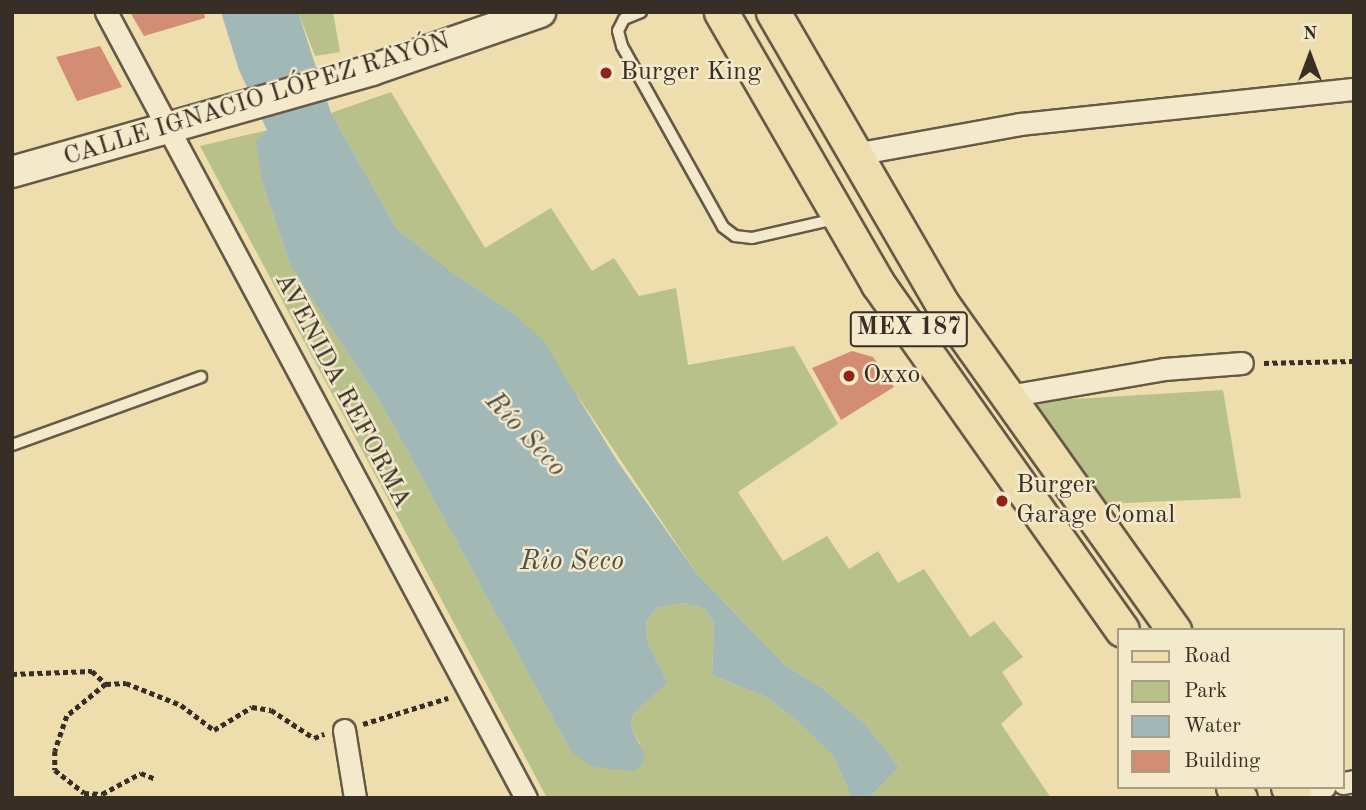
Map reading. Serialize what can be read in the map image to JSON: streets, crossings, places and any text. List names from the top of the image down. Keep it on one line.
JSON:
{"streets":{"main road":["CALLE IGNACIO LÓPEZ RAYÓN","MEX 187"],"street":["AVENIDA REFORMA"]},"crossings":[["CALLE IGNACIO LÓPEZ RAYÓN","AVENIDA REFORMA"]],"water":["Río Seco","Rio Seco"],"places":["Burger King","Oxxo","Burger Garage Comal"],"legend":["Road","Park","Water","Building"],"north":"top"}
